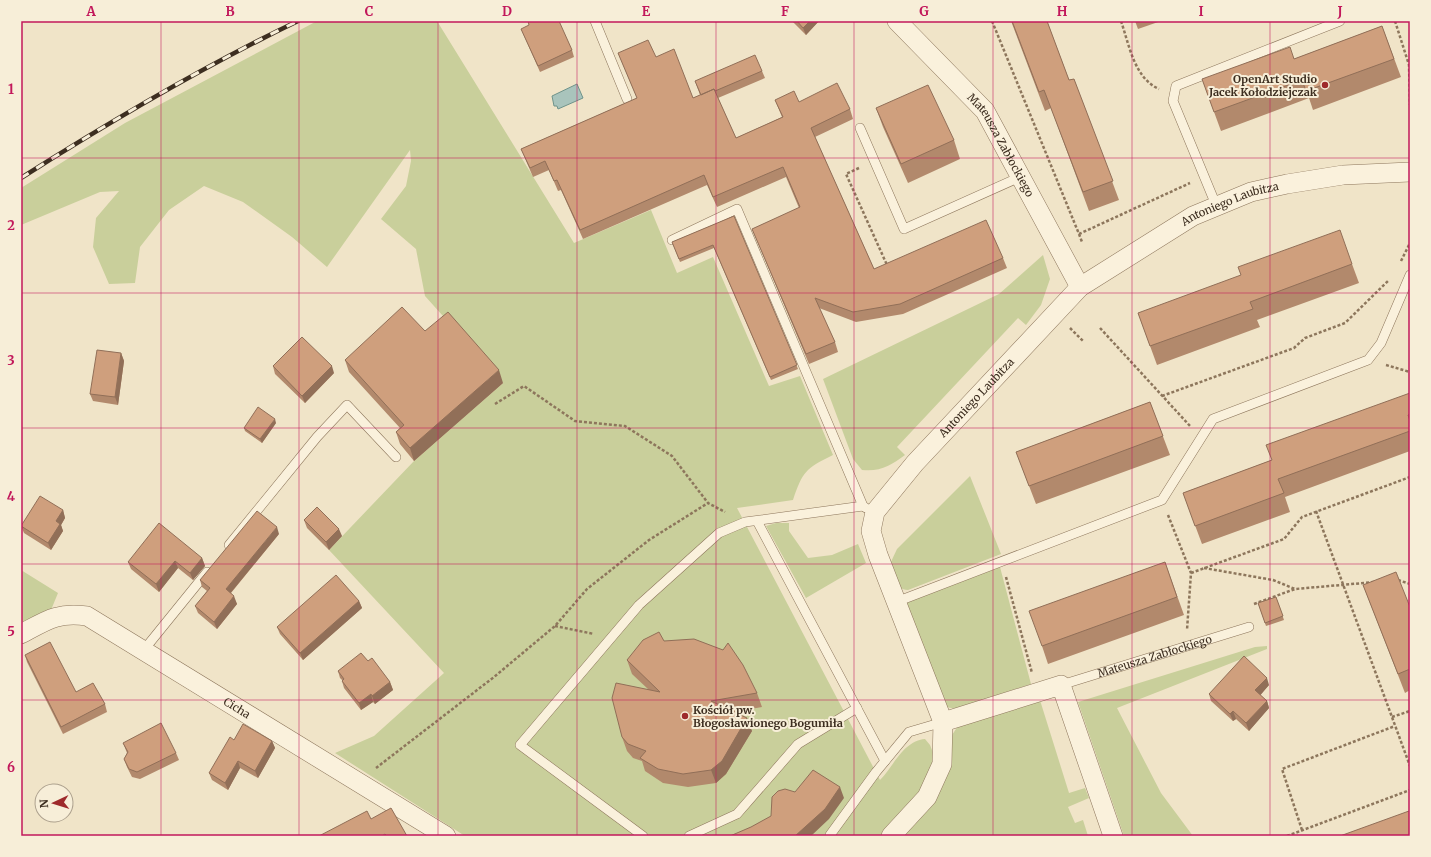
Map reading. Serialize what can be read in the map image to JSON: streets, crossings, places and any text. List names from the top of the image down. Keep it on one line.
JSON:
{"streets":{"street":["Mateusza Zabłockiego","Antoniego Laubitza","Cicha"]},"crossings":[["Mateusza Zabłockiego","Antoniego Laubitza"]],"places":["OpenArt Studio Jacek Kołodziejczak","Kościół pw. Błogosławionego Bogumiła"],"north":"left","grid":{"columns":["A","B","C","D","E","F","G","H","I","J"],"rows":["1","2","3","4","5","6"]}}
